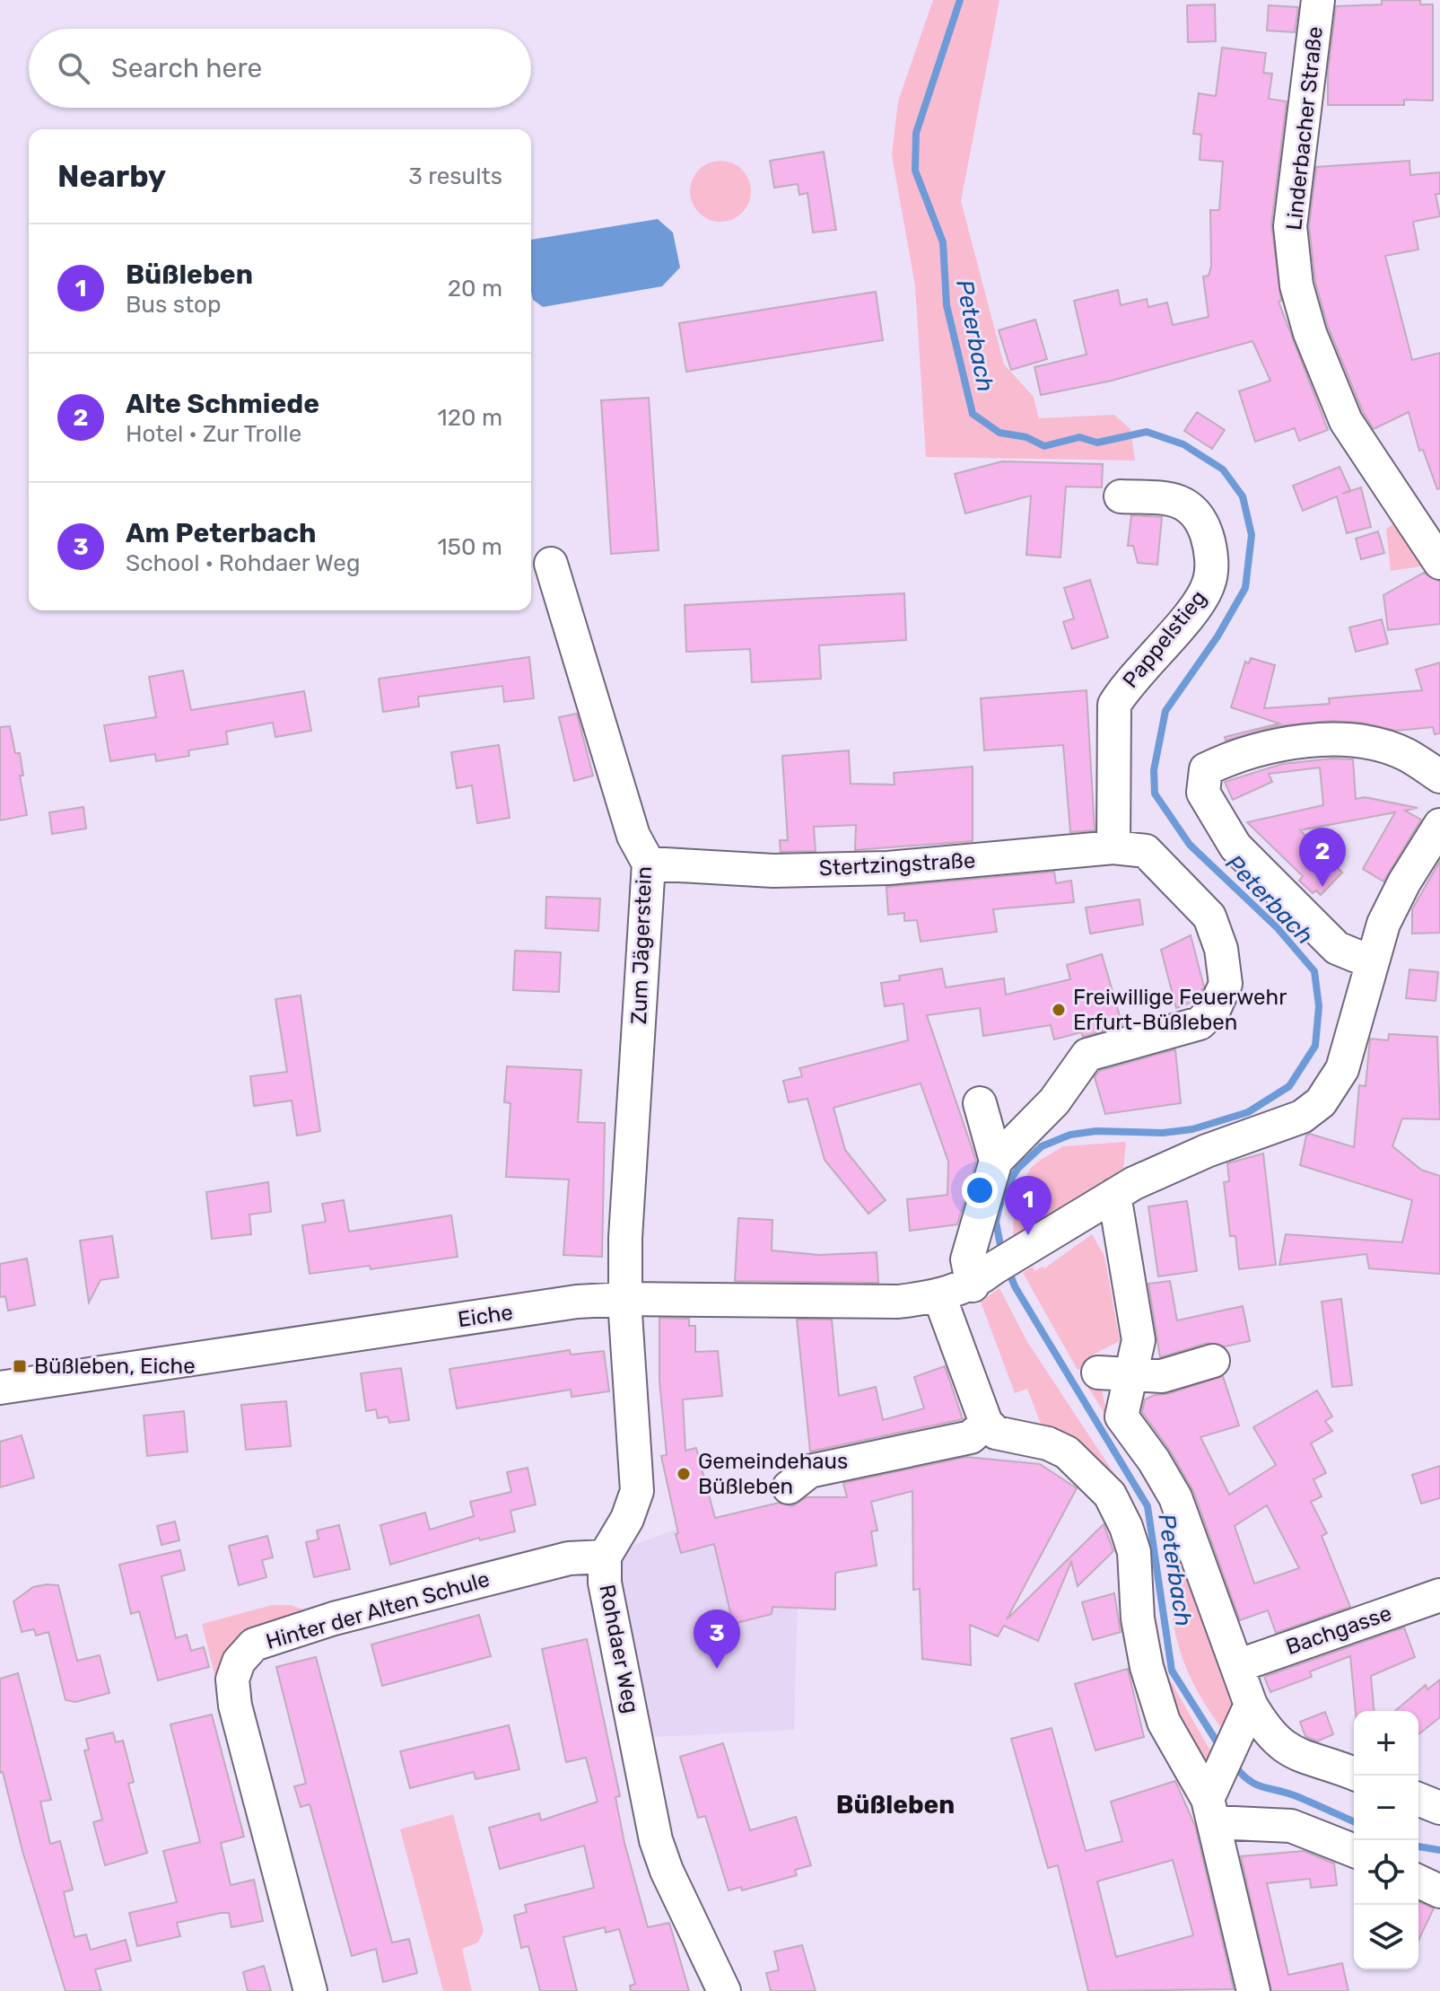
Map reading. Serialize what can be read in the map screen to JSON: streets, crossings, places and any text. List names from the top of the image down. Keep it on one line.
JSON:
{"streets":{"street":["Linderbacher Straße","Pappelstieg","Stertzingstraße","Zum Jägerstein","Eiche","Hinter der Alten Schule","Bachgasse","Rohdaer Weg"]},"crossings":[["Pappelstieg","Stertzingstraße"],["Stertzingstraße","Zum Jägerstein"],["Zum Jägerstein","Eiche"],["Zum Jägerstein","Rohdaer Weg"],["Eiche","Rohdaer Weg"],["Hinter der Alten Schule","Rohdaer Weg"]],"districts":["Büßleben"],"water":["Peterbach"],"places":{"other":["Freiwillige Feuerwehr Erfurt-Büßleben","Gemeindehaus Büßleben"],"transit":["Büßleben, Eiche"]},"page":{"search":"Search here","heading":["Nearby","3 results"],"list":[{"mark":"1","name":"Büßleben","note":"Bus stop","value":"20 m"},{"mark":"2","name":"Alte Schmiede","note":"Hotel · Zur Trolle","value":"120 m"},{"mark":"3","name":"Am Peterbach","note":"School · Rohdaer Weg","value":"150 m"}],"pins":["2","1","3"],"map_buttons":["+","−"]}}
